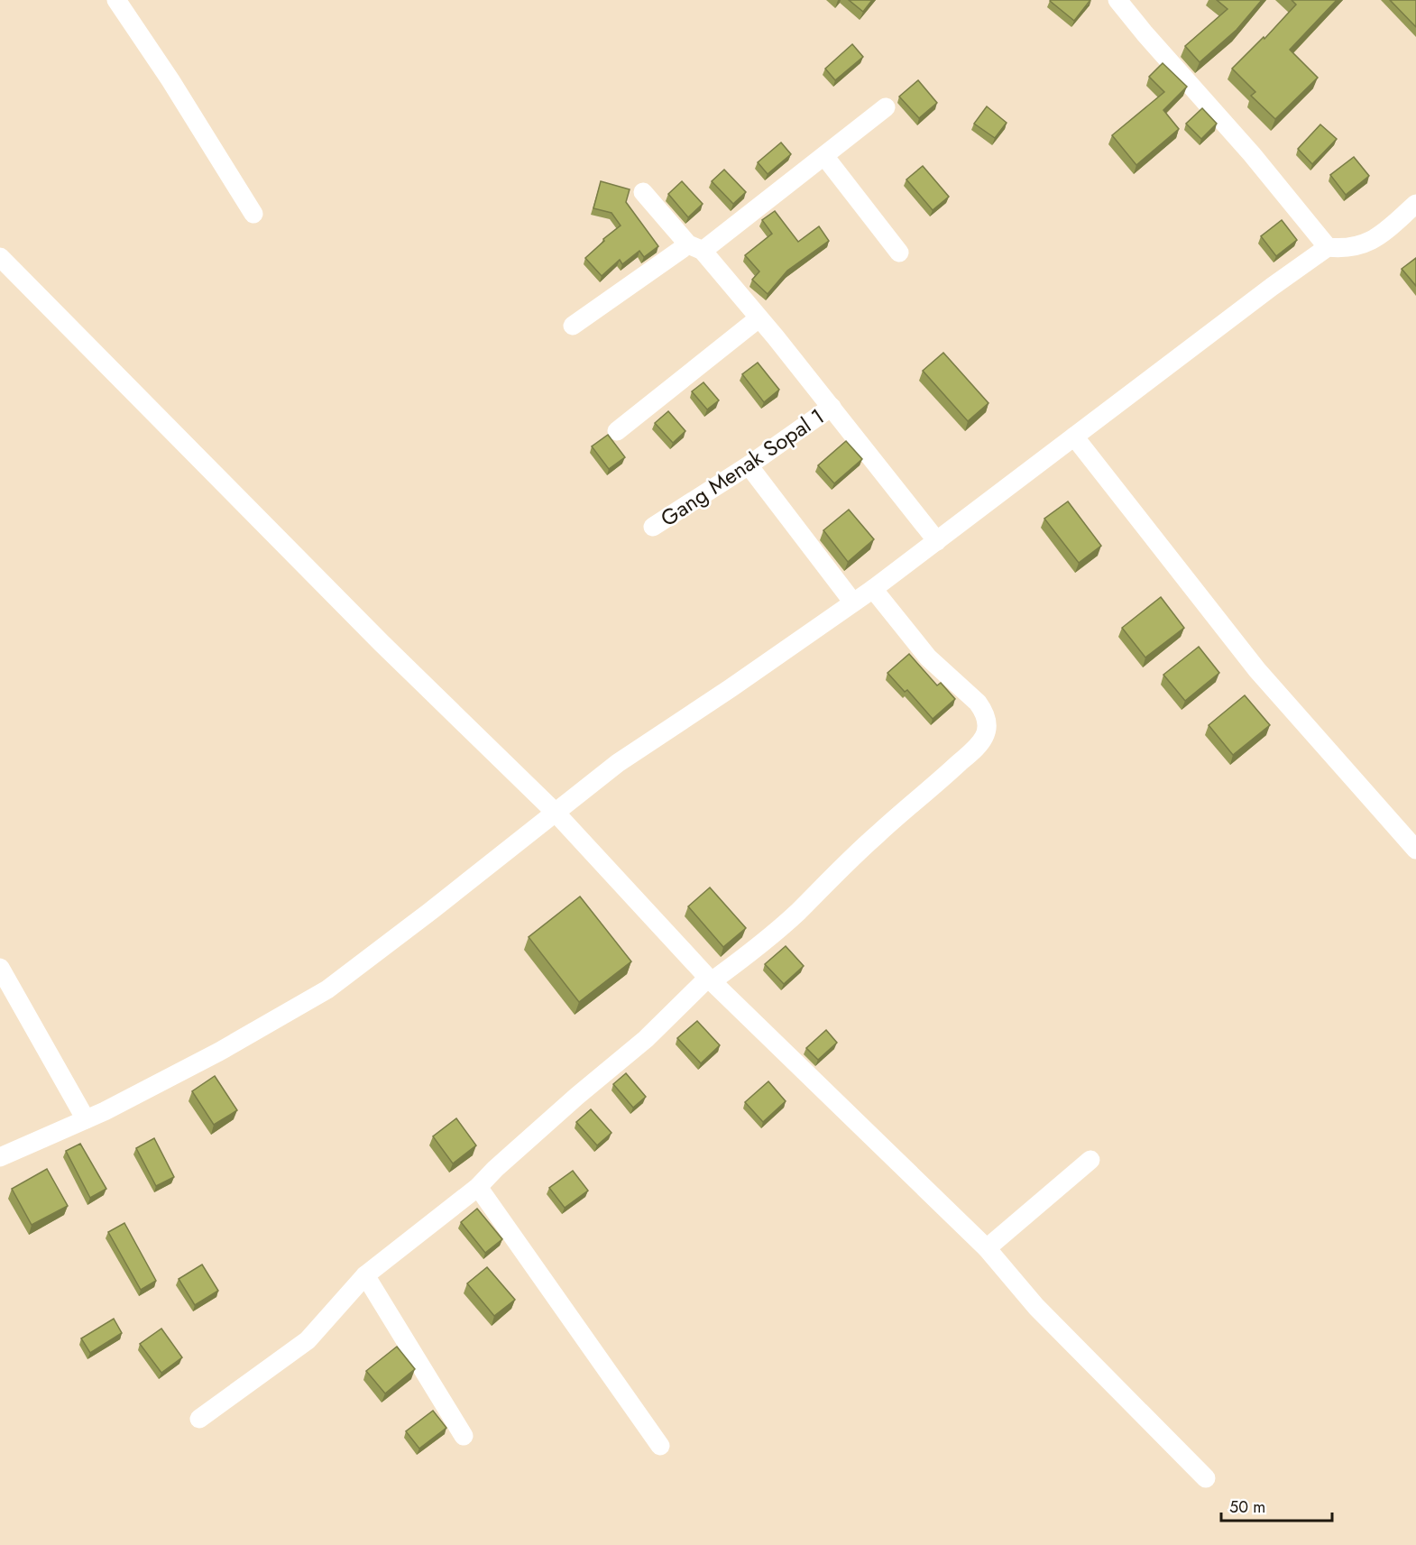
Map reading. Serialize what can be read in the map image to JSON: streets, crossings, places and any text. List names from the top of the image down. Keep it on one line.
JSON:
{"streets":{"street":["Gang Menak Sopal 1"]},"scale_bar":"50 m"}
